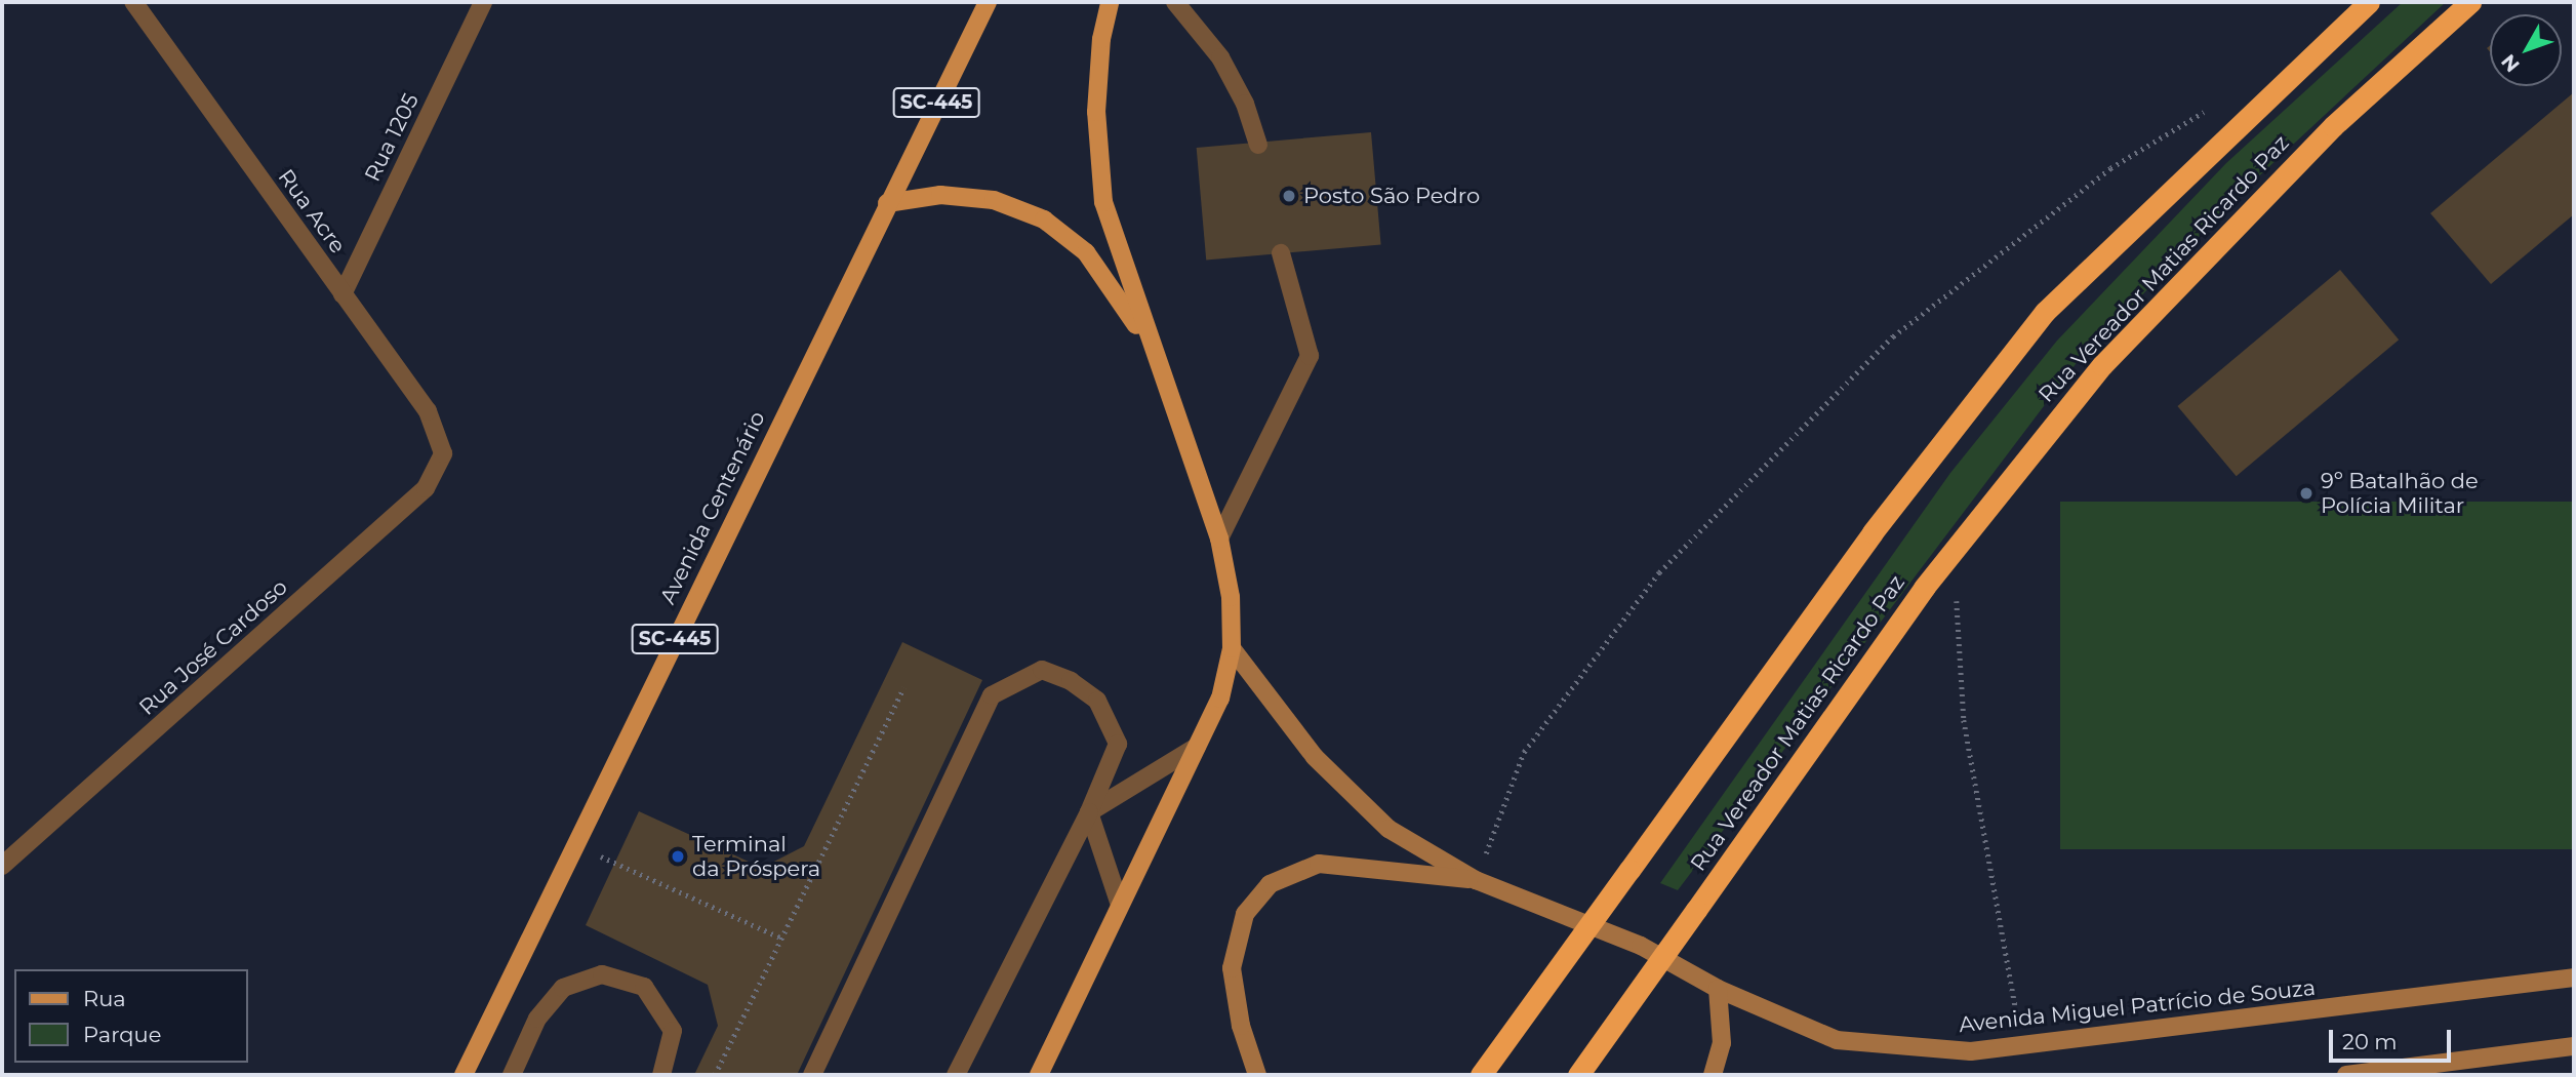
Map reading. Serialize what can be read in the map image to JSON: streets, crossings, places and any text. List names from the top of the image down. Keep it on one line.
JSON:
{"streets":{"highway":["Rua Vereador Matias Ricardo Paz"],"main road":["SC-445","Avenida Centenário","Avenida Miguel Patrício de Souza"],"street":["Rua 1205","Rua Acre","Rua José Cardoso"]},"crossings":[["Rua 1205","Rua Acre"],["Rua Acre","Rua José Cardoso"]],"places":["Posto São Pedro","9º Batalhão de Polícia Militar","Terminal da Próspera"],"legend":["Rua","Parque"],"scale_bar":"20 m","north":"bottom left"}
